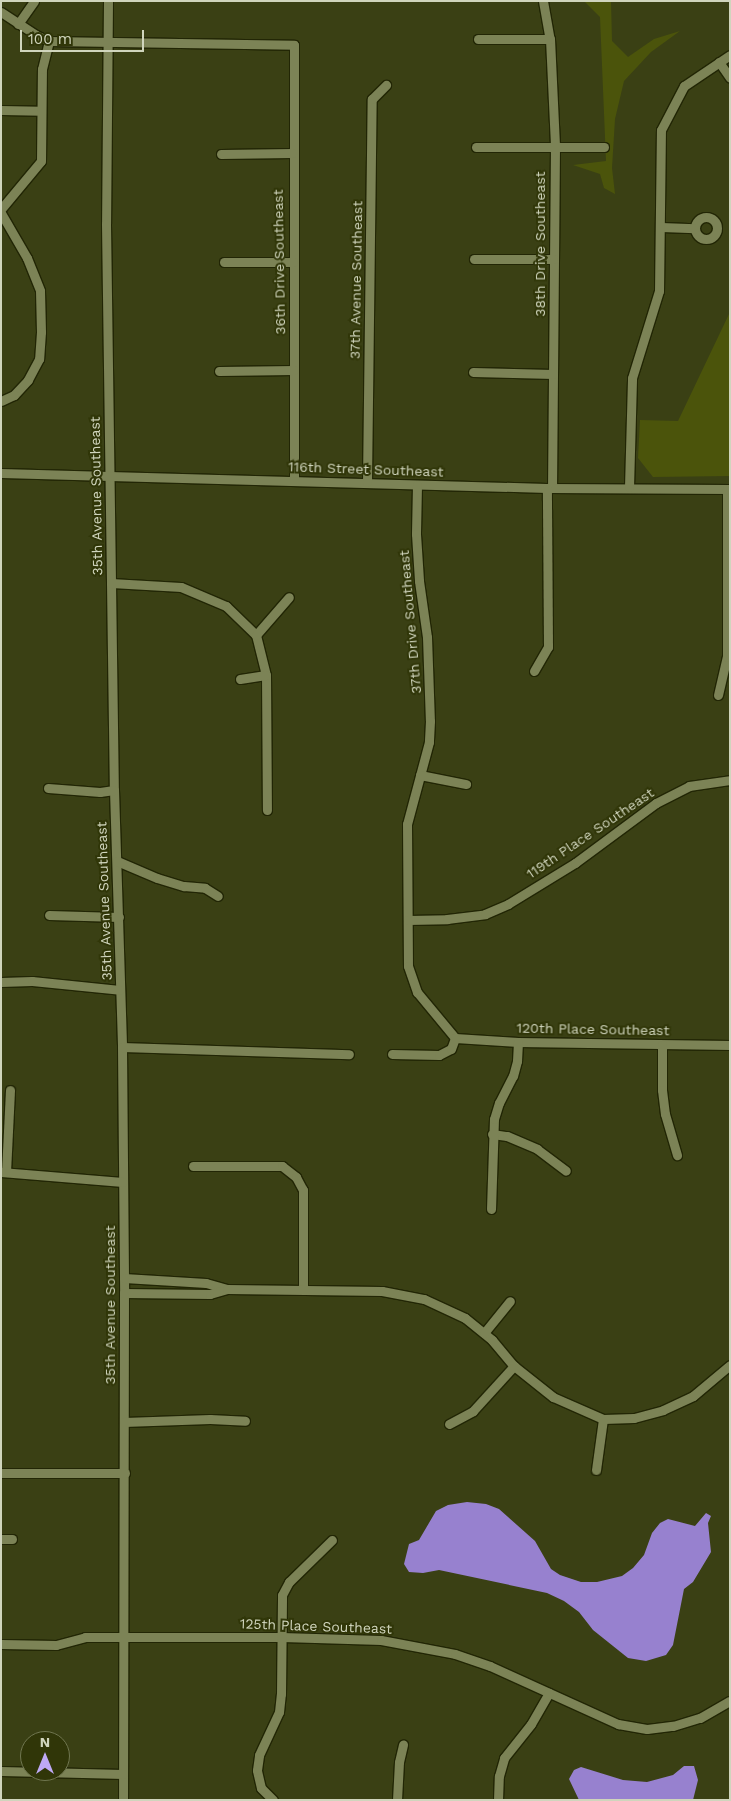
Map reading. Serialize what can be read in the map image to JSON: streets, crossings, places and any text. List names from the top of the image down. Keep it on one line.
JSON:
{"streets":{"street":["38th Drive Southeast","36th Drive Southeast","37th Avenue Southeast","116th Street Southeast","35th Avenue Southeast","37th Drive Southeast","119th Place Southeast","120th Place Southeast","125th Place Southeast"]},"crossings":[["38th Drive Southeast","116th Street Southeast"],["36th Drive Southeast","116th Street Southeast"],["36th Drive Southeast","35th Avenue Southeast"],["37th Avenue Southeast","116th Street Southeast"],["116th Street Southeast","35th Avenue Southeast"],["116th Street Southeast","37th Drive Southeast"],["35th Avenue Southeast","125th Place Southeast"],["37th Drive Southeast","119th Place Southeast"],["37th Drive Southeast","120th Place Southeast"]],"scale_bar":"100 m","north":"top"}
